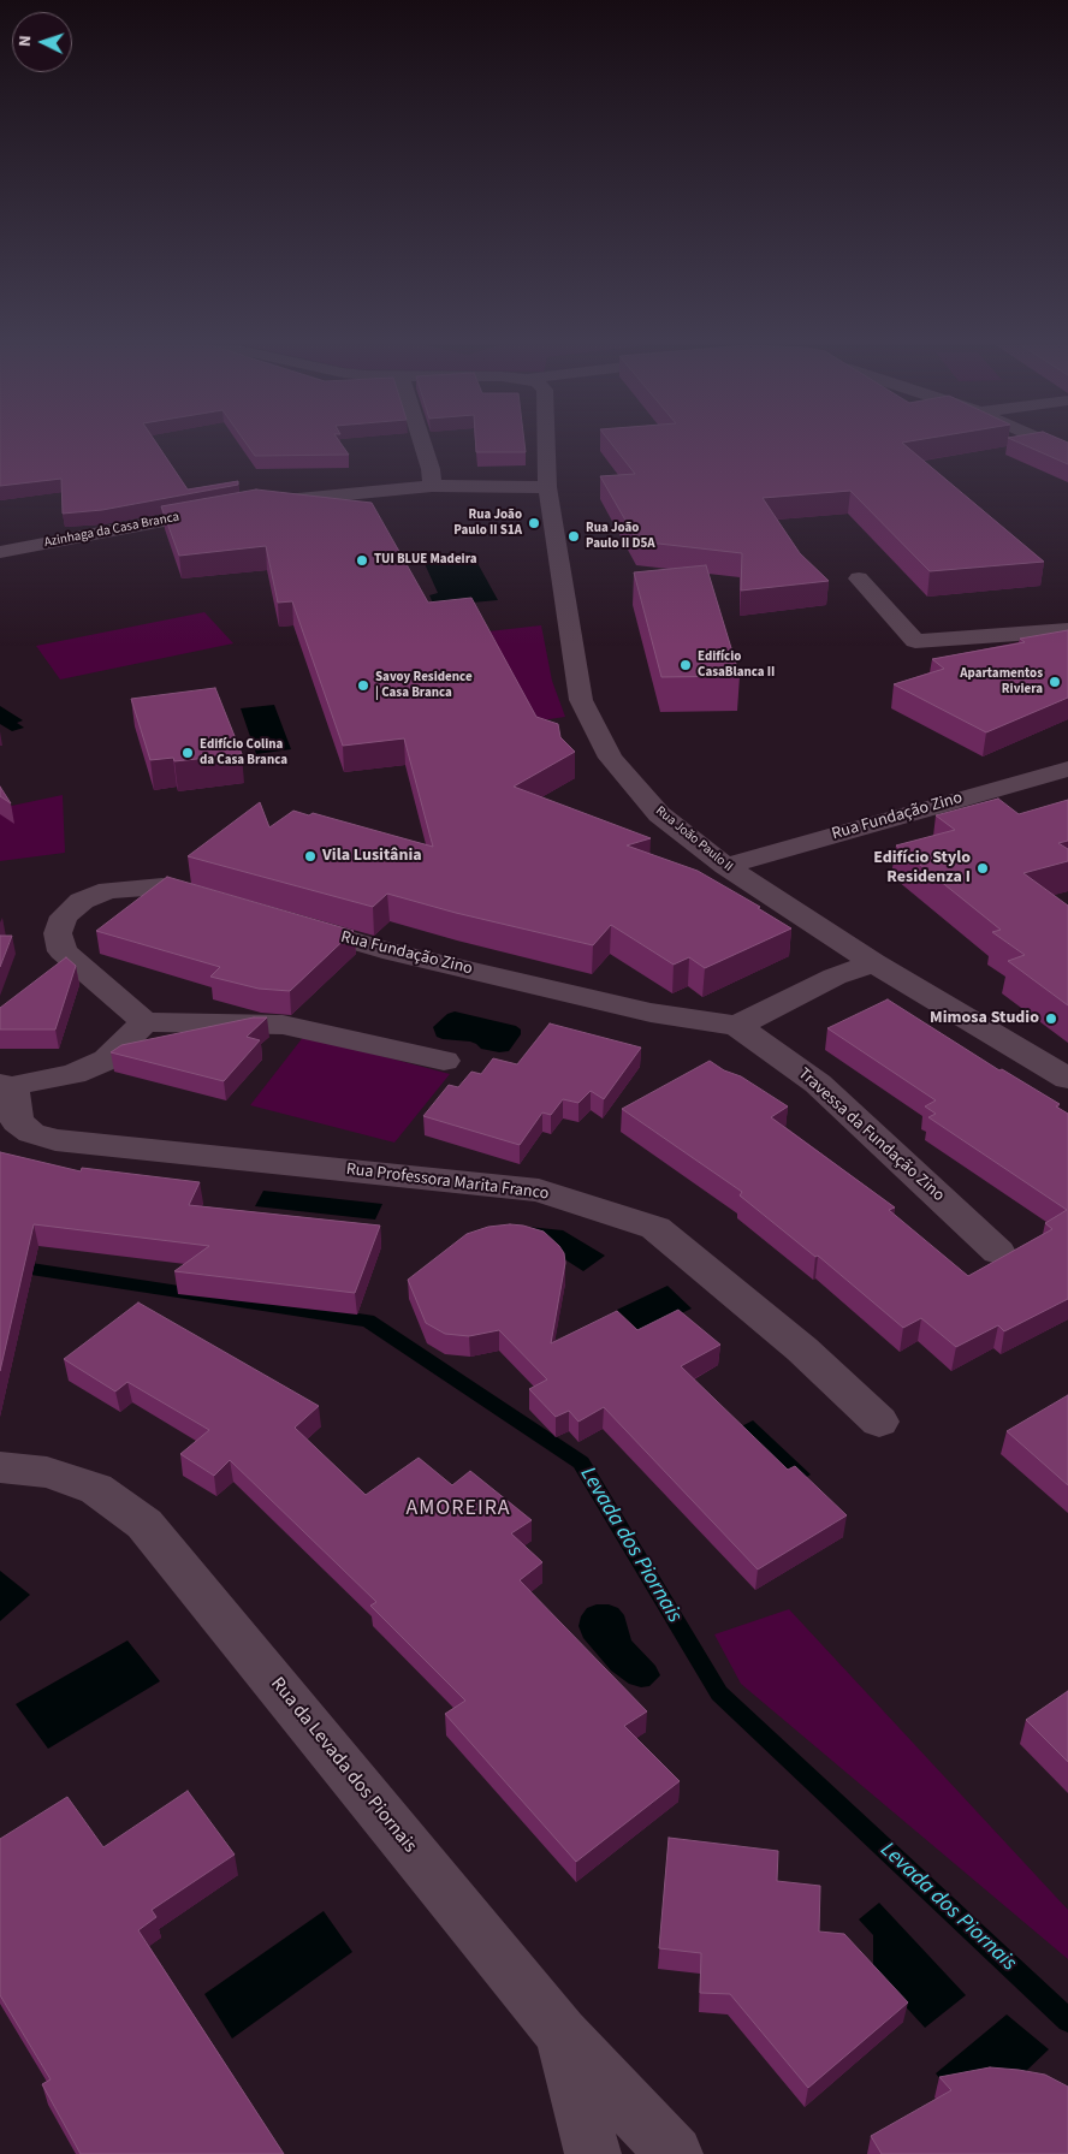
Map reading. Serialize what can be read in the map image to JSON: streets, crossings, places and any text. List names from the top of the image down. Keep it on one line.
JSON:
{"streets":{"street":["Azinhaga da Casa Branca","Rua Fundação Zino","Rua João Paulo II","Travessa da Fundação Zino","Rua Professora Marita Franco","Rua da Levada dos Piornais"]},"crossings":[["Rua Fundação Zino","Rua João Paulo II"],["Rua Fundação Zino","Travessa da Fundação Zino"]],"districts":["AMOREIRA"],"water":["Levada dos Piornais"],"places":["Rua João Paulo II S1A","Rua João Paulo II D5A","TUI BLUE Madeira","Edifício CasaBlanca II","Apartamentos Riviera","Savoy Residence | Casa Branca","Edifício Colina da Casa Branca","Vila Lusitânia","Edifício Stylo Residenza I","Mimosa Studio"],"north":"left"}
